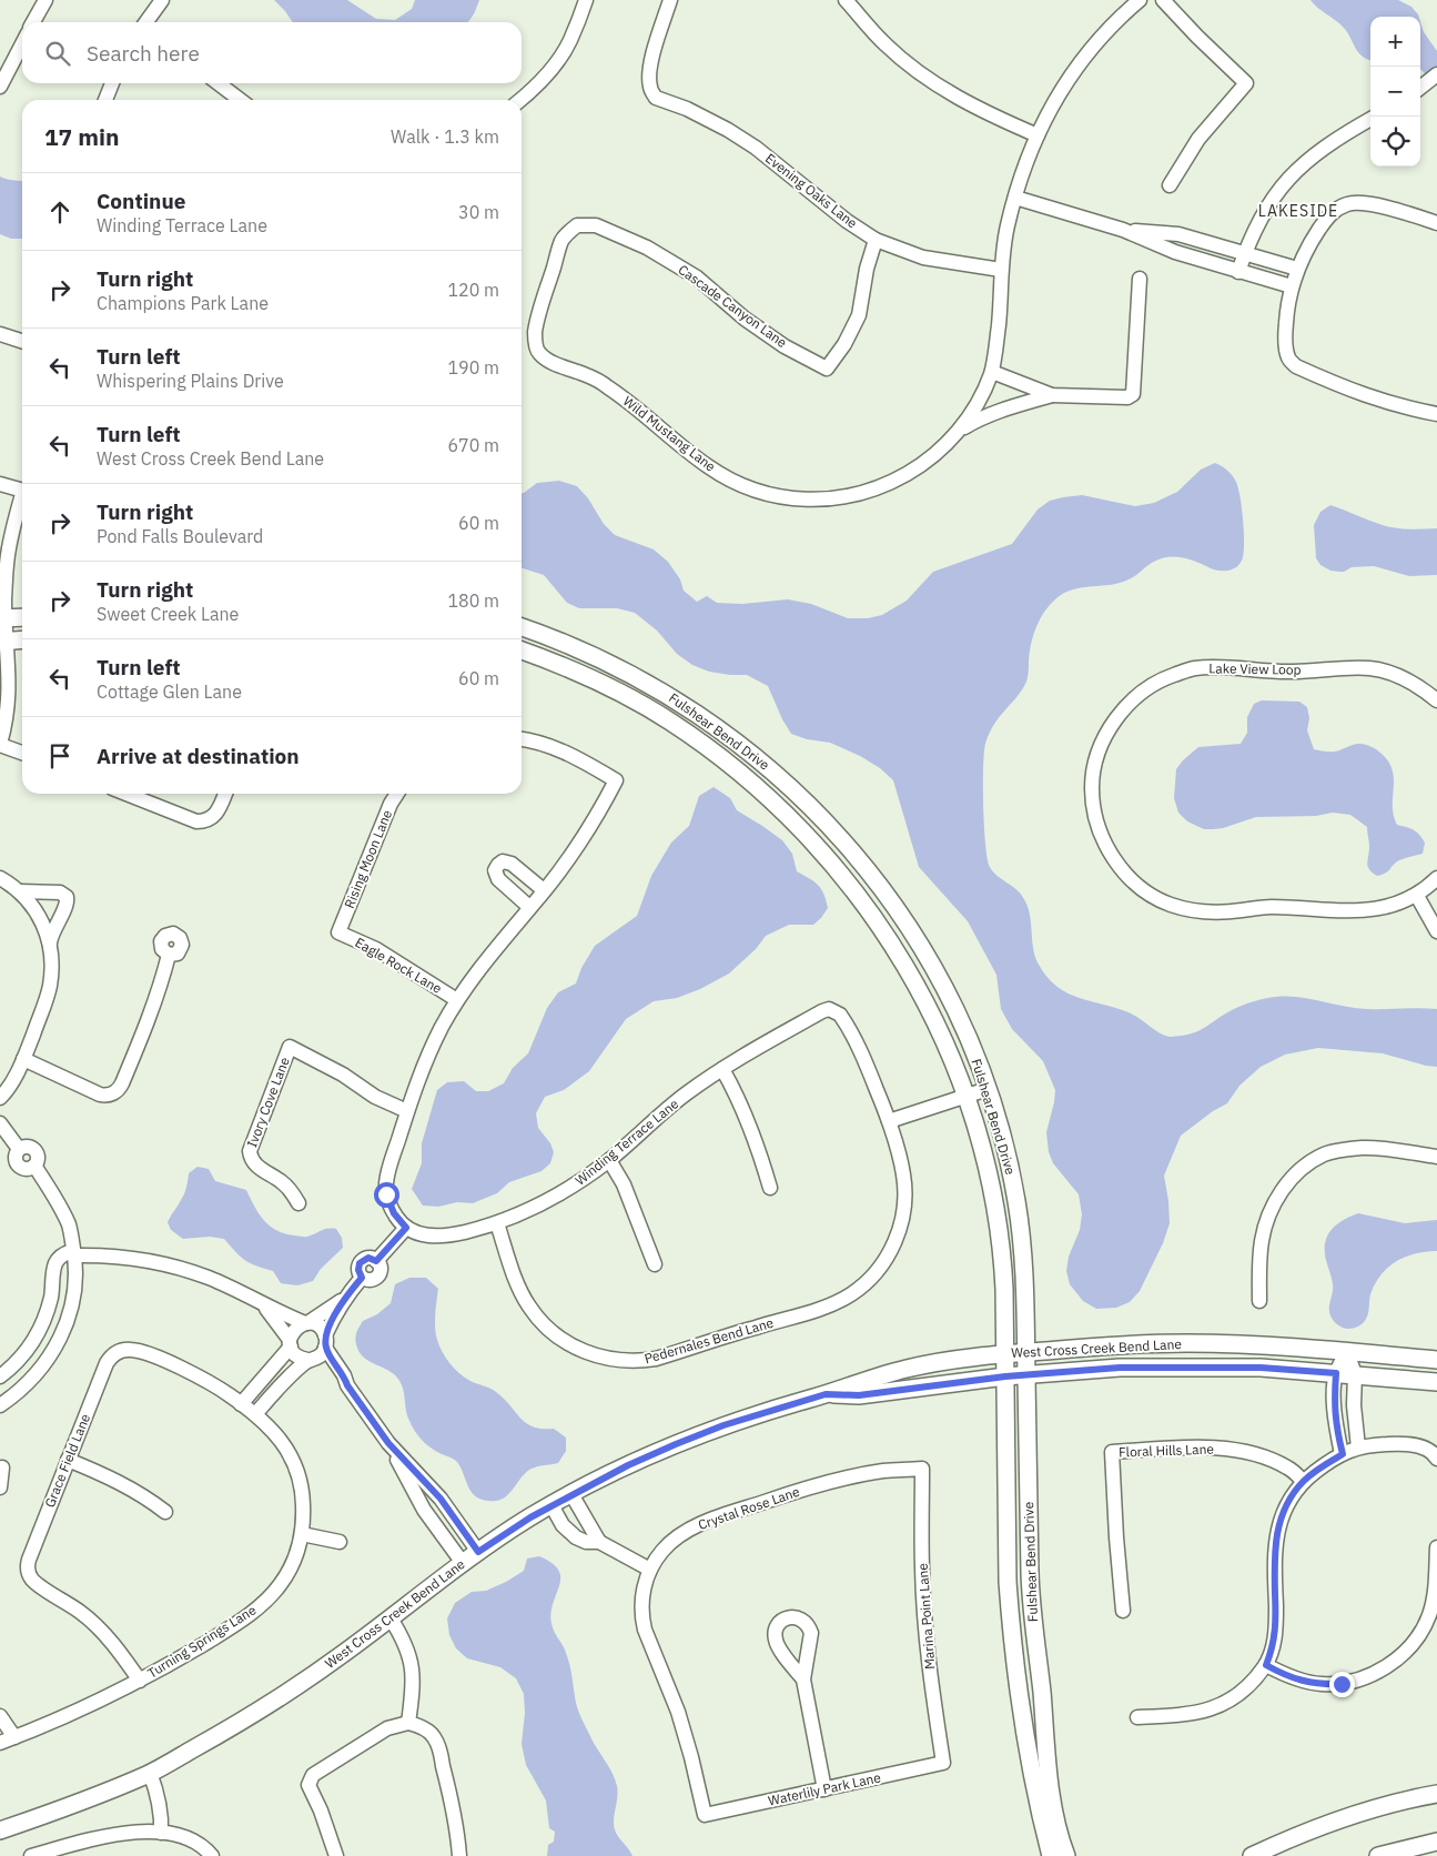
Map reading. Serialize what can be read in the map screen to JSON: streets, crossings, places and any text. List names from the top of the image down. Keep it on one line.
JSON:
{"streets":{"main road":["Fulshear Bend Drive","West Cross Creek Bend Lane"],"street":["Evening Oaks Lane","Cascade Canyon Lane","Wild Mustang Lane","Lake View Loop","Rising Moon Lane","Eagle Rock Lane","Ivory Cove Lane","Winding Terrace Lane","Pedernales Bend Lane","Floral Hills Lane","Grace Field Lane","Crystal Rose Lane","Marina Point Lane","Turning Springs Lane","Waterlily Park Lane"]},"crossings":[["Evening Oaks Lane","Cascade Canyon Lane"],["Evening Oaks Lane","Wild Mustang Lane"],["Cascade Canyon Lane","Wild Mustang Lane"],["Fulshear Bend Drive","West Cross Creek Bend Lane"],["Rising Moon Lane","Eagle Rock Lane"],["Winding Terrace Lane","Pedernales Bend Lane"],["Grace Field Lane","Turning Springs Lane"],["Crystal Rose Lane","Marina Point Lane"],["Crystal Rose Lane","Waterlily Park Lane"],["Marina Point Lane","Waterlily Park Lane"]],"districts":["LAKESIDE"],"page":{"map_buttons":["+","−"],"search":"Search here","heading":["17 min","Walk · 1.3 km"],"list":[["Continue","Winding Terrace Lane","30 m"],["Turn right","Champions Park Lane","120 m"],["Turn left","Whispering Plains Drive","190 m"],["Turn left","West Cross Creek Bend Lane","670 m"],["Turn right","Pond Falls Boulevard","60 m"],["Turn right","Sweet Creek Lane","180 m"],["Turn left","Cottage Glen Lane","60 m"],"Arrive at destination"]}}
